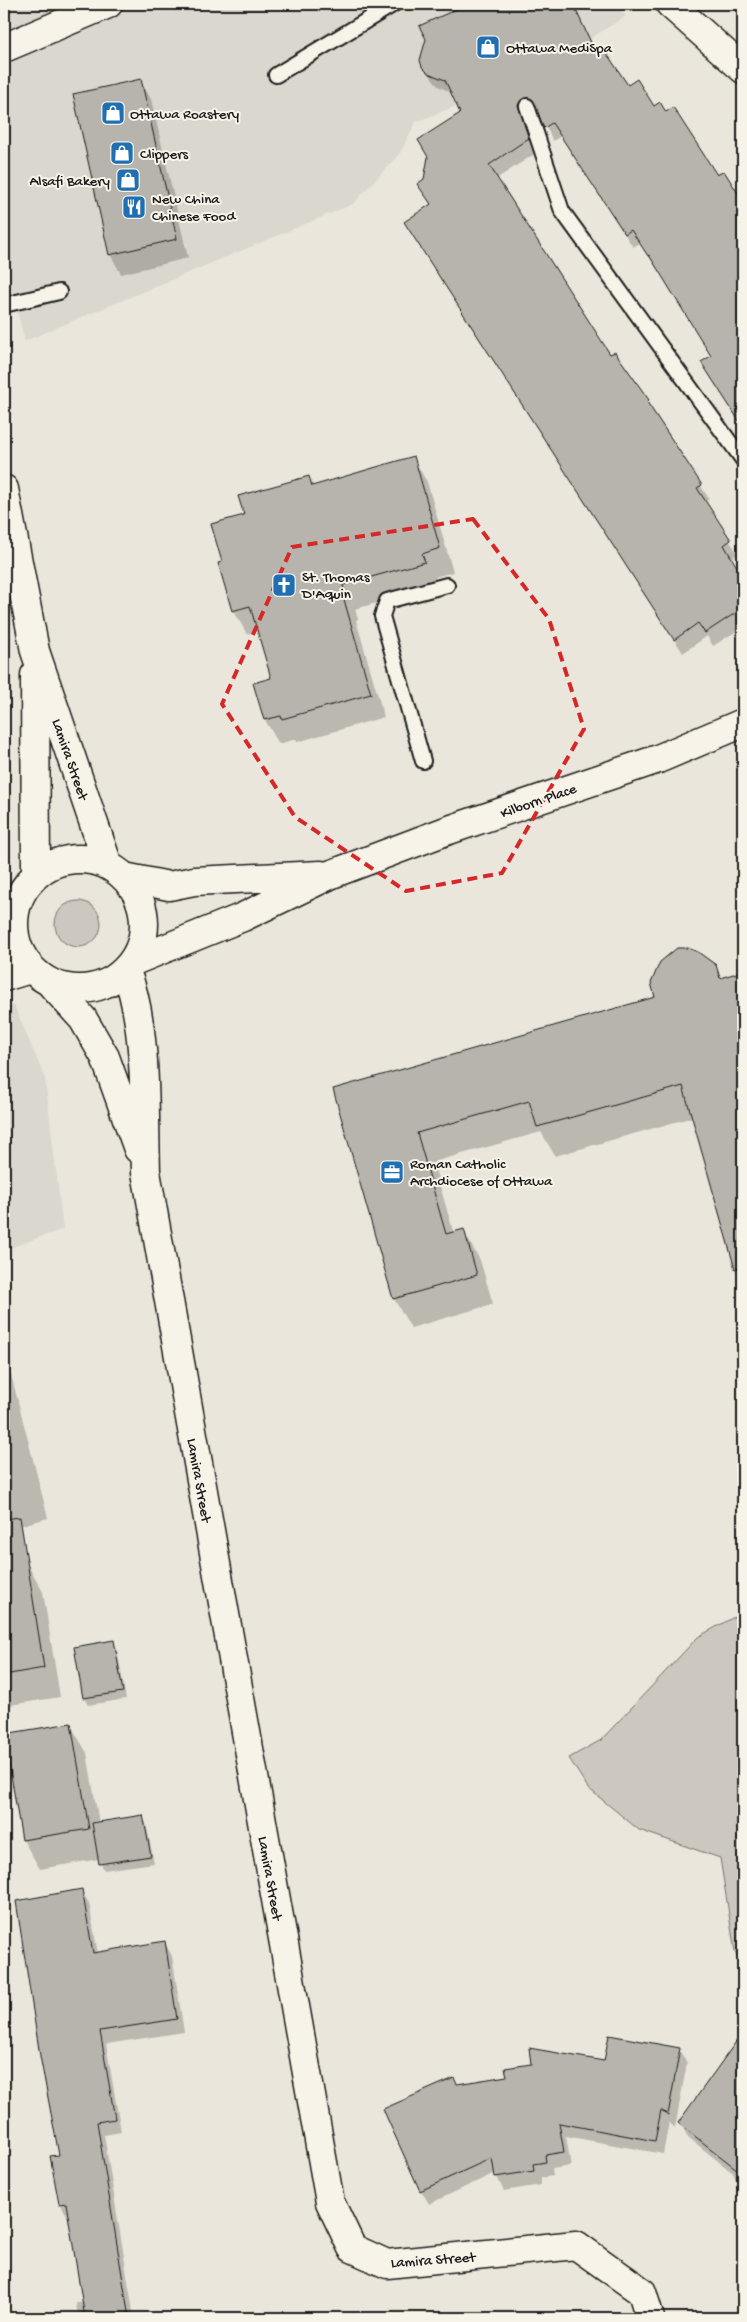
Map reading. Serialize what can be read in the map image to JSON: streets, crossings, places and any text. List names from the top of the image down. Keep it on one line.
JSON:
{"streets":{"street":["Lamira Street","Kilborn Place"]},"crossings":[["Lamira Street","Kilborn Place"]],"places":{"shop":["Ottawa MediSpa","Ottawa Roastery","Clippers","Alsafi Bakery"],"restaurant":["New China Chinese Food"],"church":["St. Thomas D'Aquin"],"office":["Roman Catholic Archdiocese of Ottawa"]}}
